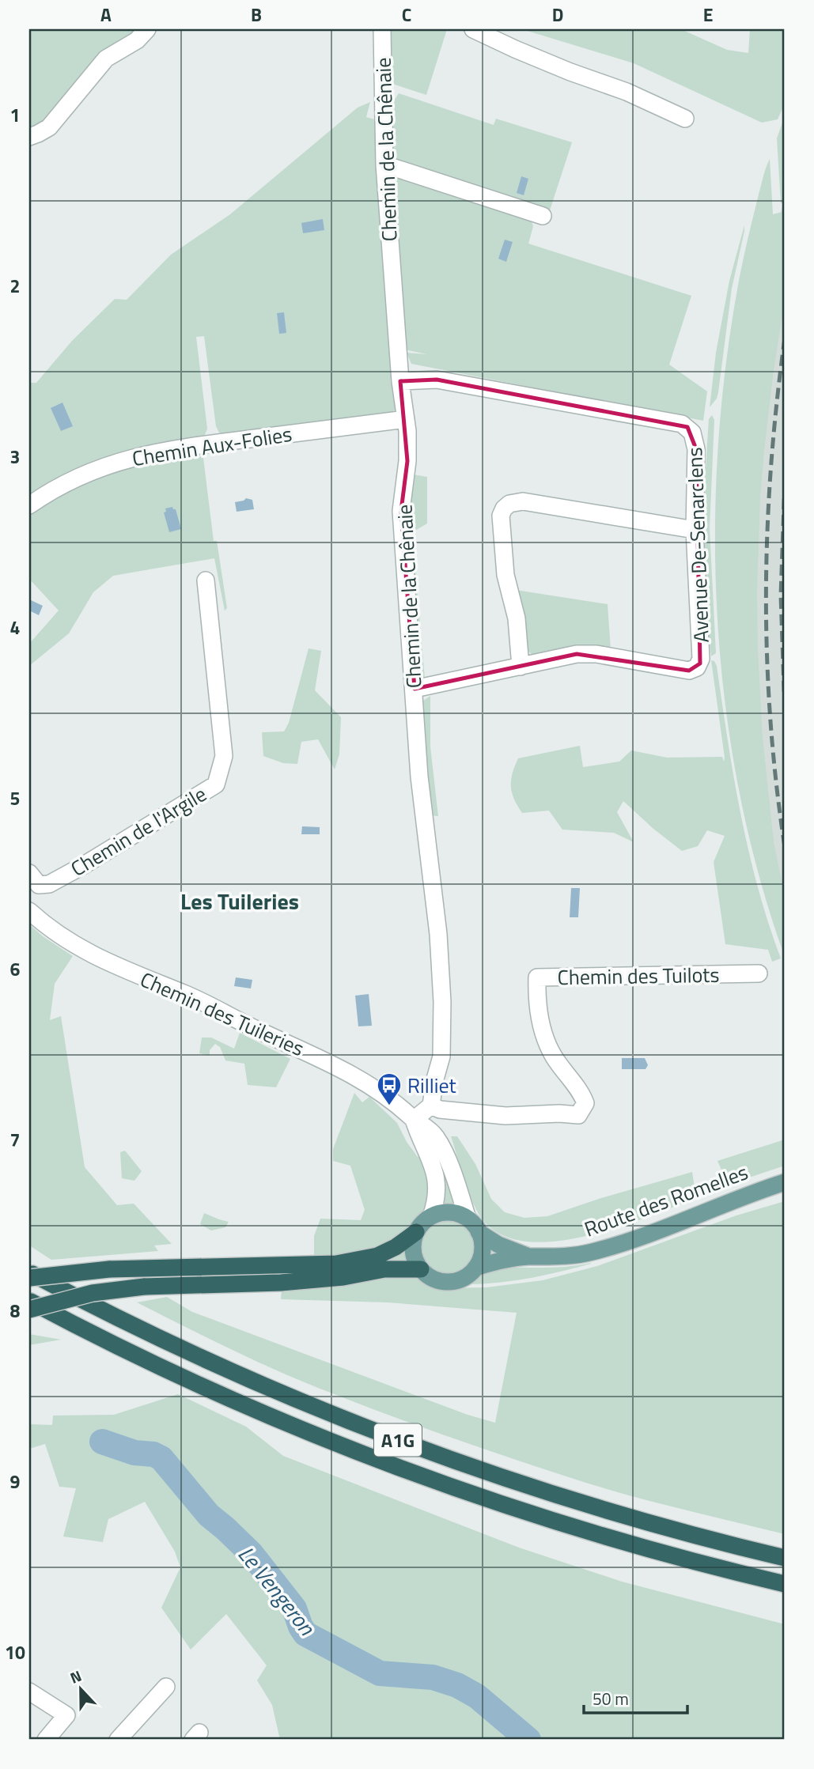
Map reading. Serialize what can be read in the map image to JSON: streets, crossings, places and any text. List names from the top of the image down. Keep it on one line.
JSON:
{"streets":{"highway":["A1G"],"main road":["Route des Romelles"],"street":["Chemin de la Chênaie","Chemin Aux-Folies","Avenue De-Senarclens","Chemin de l'Argile","Chemin des Tuilots","Chemin des Tuileries"]},"crossings":[["Chemin de la Chênaie","Chemin Aux-Folies"],["Chemin de la Chênaie","Avenue De-Senarclens"],["Chemin de la Chênaie","Chemin des Tuilots"],["Chemin des Tuileries","Route des Romelles"]],"districts":["Les Tuileries"],"water":["Le Vengeron"],"places":{"bus stop":["Rilliet"]},"scale_bar":"50 m","north":"top","grid":{"columns":["A","B","C","D","E"],"rows":["1","2","3","4","5","6","7","8","9","10"]}}
